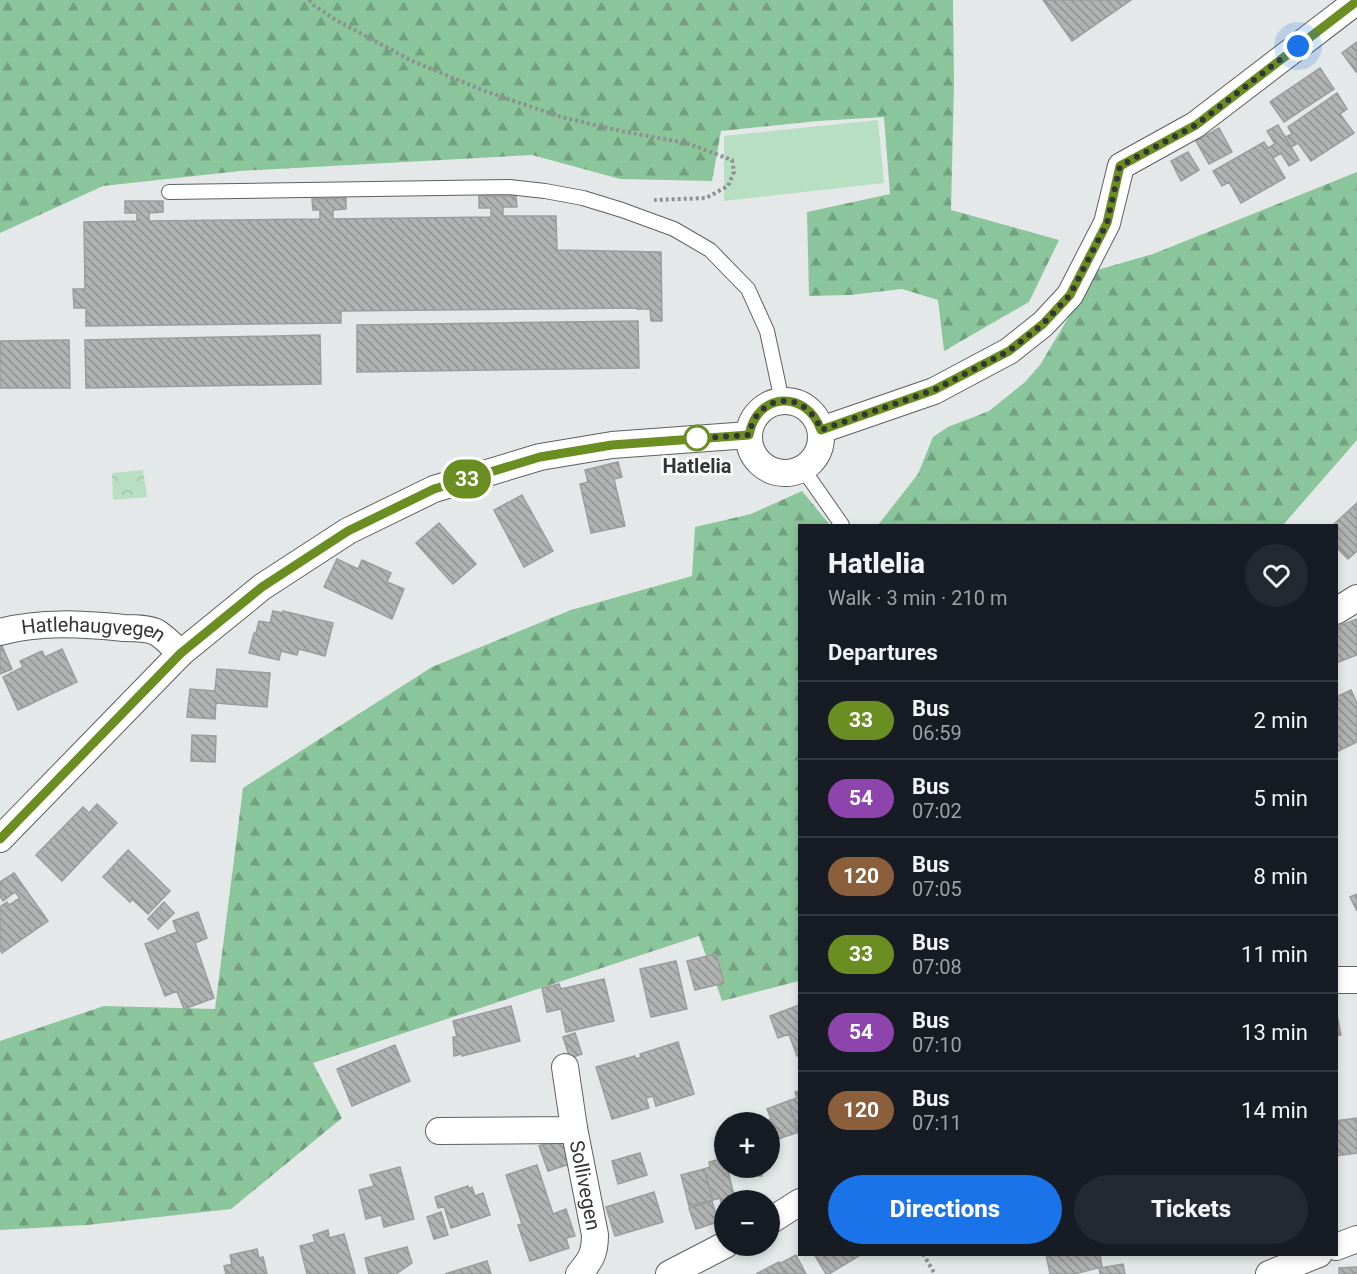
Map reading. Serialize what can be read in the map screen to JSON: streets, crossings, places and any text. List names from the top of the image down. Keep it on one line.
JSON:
{"streets":{"street":["Hatlehaugvegen","Sollivegen"]},"places":["Hatlelia"],"lines":["bus line 33"],"page":{"on_map":"33","heading":[["Hatlelia","Walk · 3 min · 210 m"],"Departures"],"list":[{"mark":"33","name":"Bus","note":"06:59","value":"2 min"},{"mark":"54","name":"Bus","note":"07:02","value":"5 min"},{"mark":"120","name":"Bus","note":"07:05","value":"8 min"},{"mark":"33","name":"Bus","note":"07:08","value":"11 min"},{"mark":"54","name":"Bus","note":"07:10","value":"13 min"},{"mark":"120","name":"Bus","note":"07:11","value":"14 min"}],"map_buttons":["+","−"],"buttons":["Directions","Tickets"]}}
